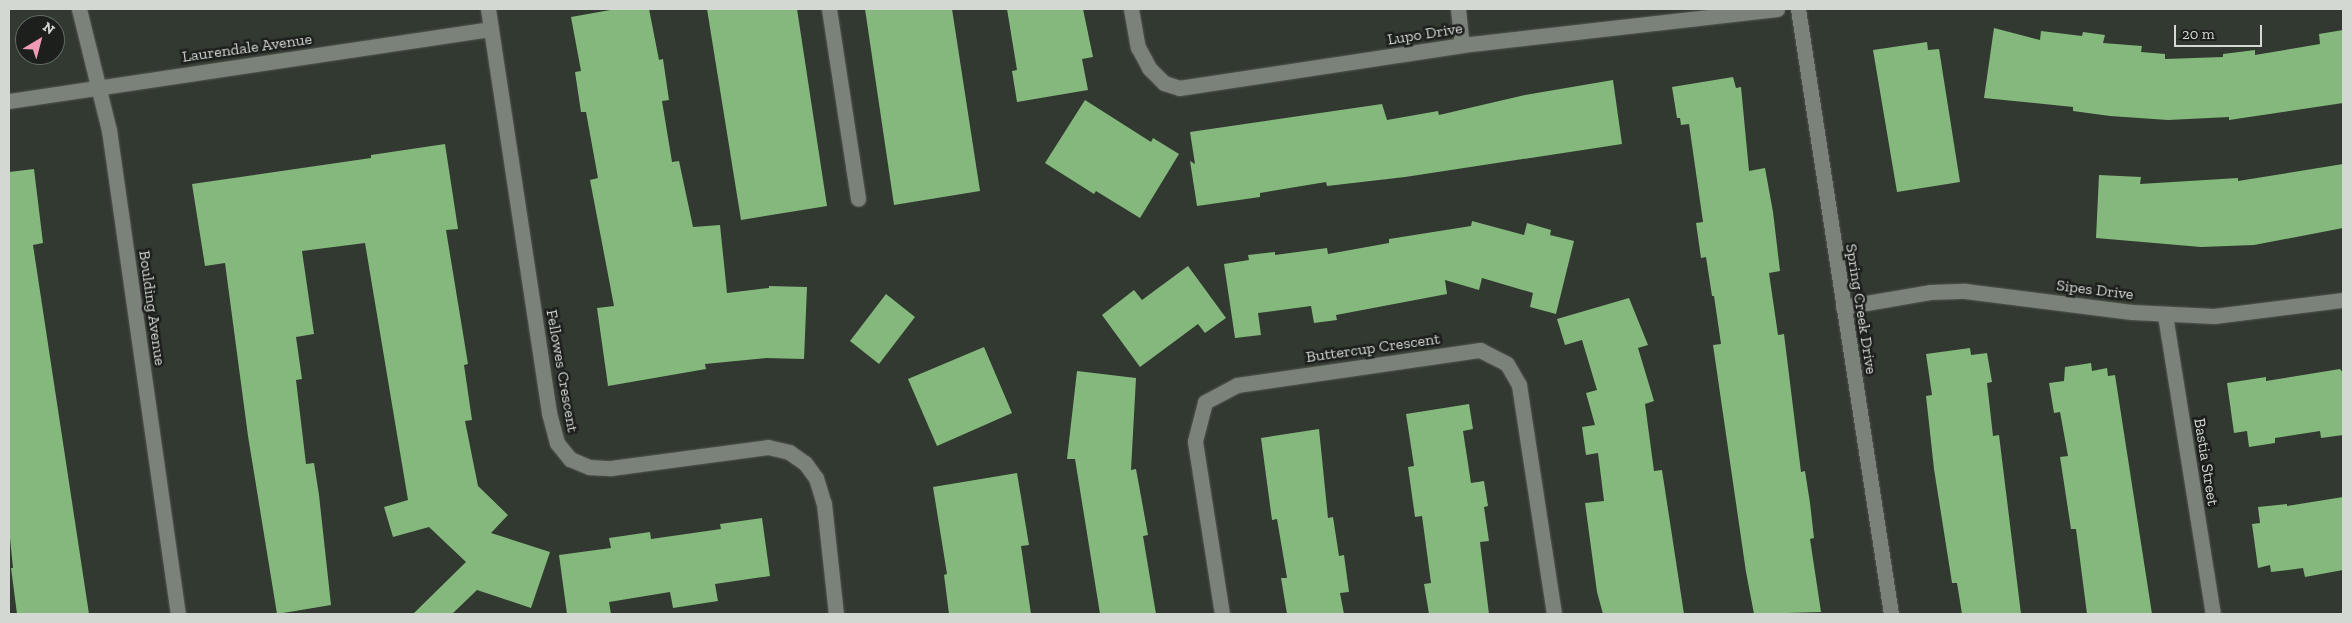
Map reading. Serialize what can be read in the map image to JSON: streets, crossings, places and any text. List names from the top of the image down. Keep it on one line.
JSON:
{"streets":{"street":["Lupo Drive","Laurendale Avenue","Sipes Drive","Boulding Avenue","Spring Creek Drive","Buttercup Crescent","Fellowes Crescent","Bastia Street"]},"crossings":[["Laurendale Avenue","Boulding Avenue"],["Laurendale Avenue","Fellowes Crescent"],["Sipes Drive","Spring Creek Drive"],["Sipes Drive","Bastia Street"]],"scale_bar":"20 m","north":"top right"}
